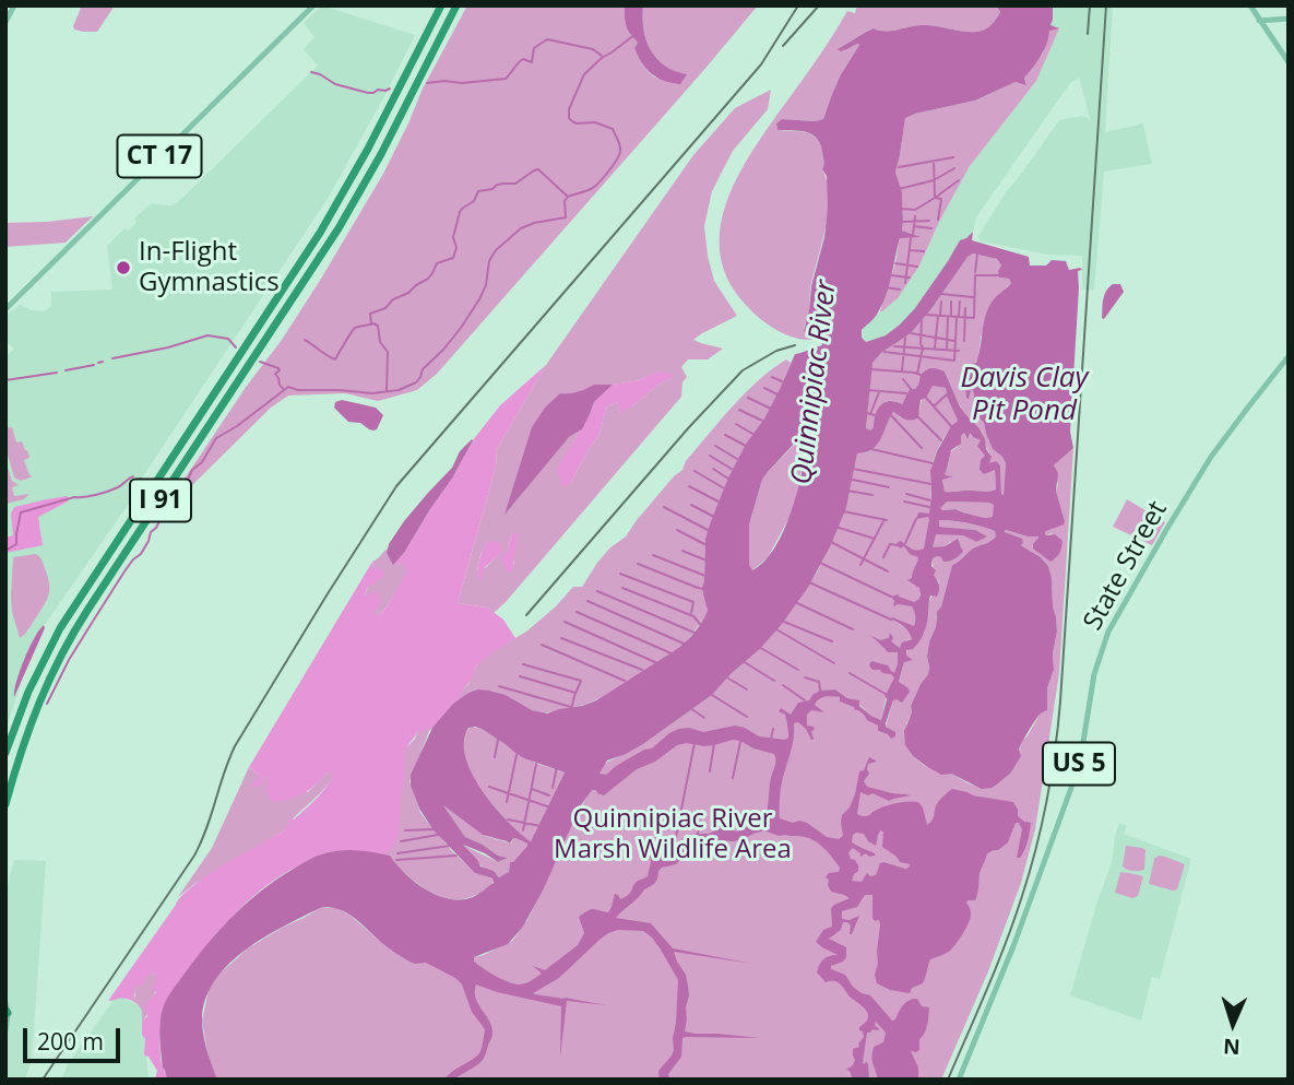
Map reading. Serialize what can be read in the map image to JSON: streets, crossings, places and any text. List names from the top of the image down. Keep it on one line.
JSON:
{"streets":{"highway":["I 91"],"main road":["CT 17","State Street","US 5"]},"water":["Davis Clay Pit Pond","Quinnipiac River"],"parks":["Quinnipiac River Marsh Wildlife Area"],"places":["In-Flight Gymnastics"],"scale_bar":"200 m","north":"bottom"}
